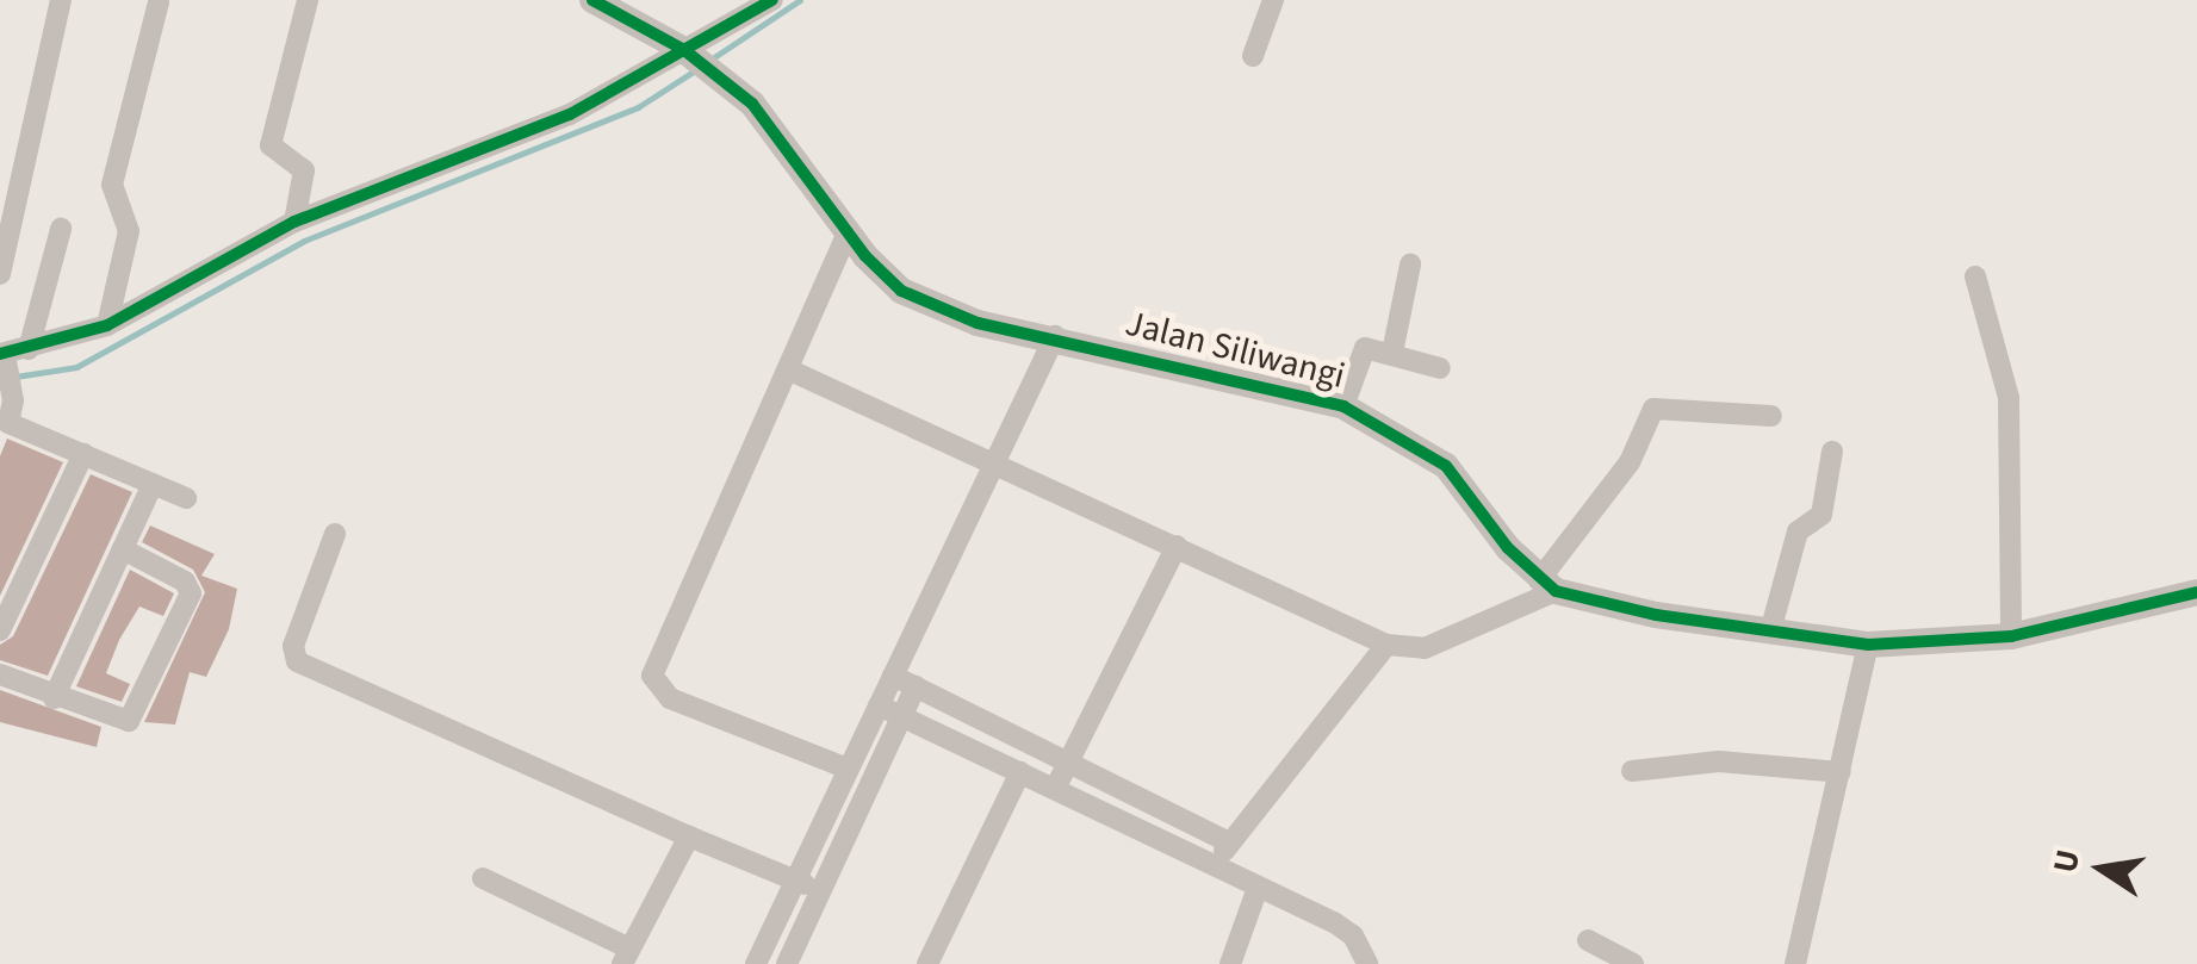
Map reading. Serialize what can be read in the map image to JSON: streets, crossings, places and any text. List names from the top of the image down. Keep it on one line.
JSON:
{"streets":{"street":["Jalan Siliwangi"]},"north":"left"}
